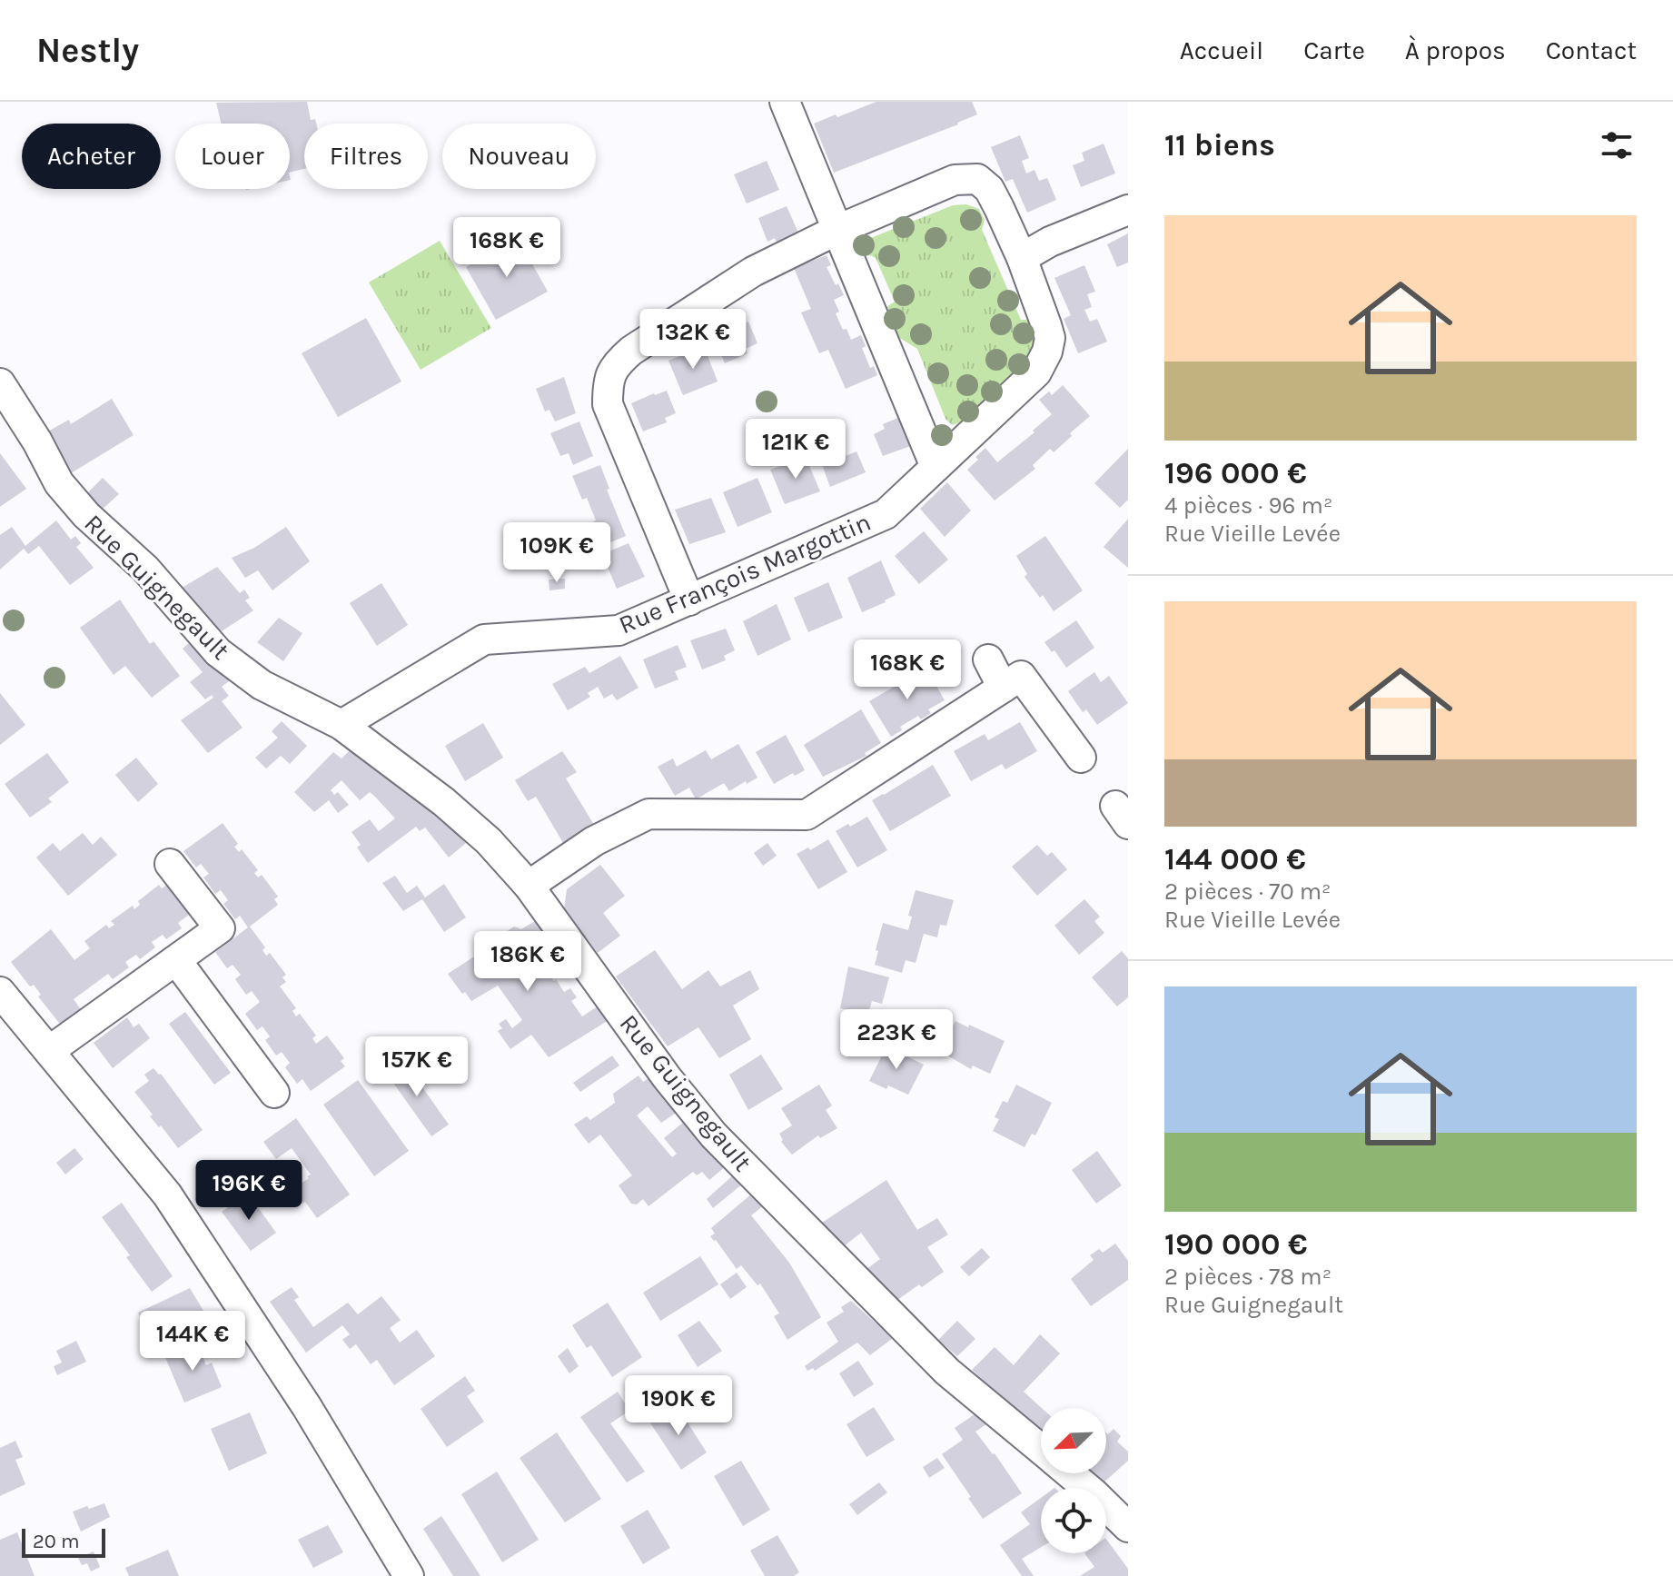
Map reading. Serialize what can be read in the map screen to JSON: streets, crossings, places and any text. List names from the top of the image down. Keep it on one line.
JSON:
{"streets":{"street":["Rue François Margottin","Rue Guignegault"]},"crossings":[["Rue François Margottin","Rue Guignegault"]],"scale_bar":"20 m","north":"bottom left","page":{"header":"Nestly","nav":["Accueil","Carte","À propos","Contact"],"heading":"11 biens","chip":["Acheter","Louer","Filtres","Nouveau"],"list":[{"name":"196 000 €","note":"4 pièces · 96 m² · Rue Vieille Levée"},{"name":"144 000 €","note":"2 pièces · 70 m² · Rue Vieille Levée"},{"name":"190 000 €","note":"2 pièces · 78 m² · Rue Guignegault"}],"price":["168K €","132K €","121K €","109K €","168K €","186K €","223K €","157K €","196K €","144K €","190K €"],"scale":"20 m"}}
